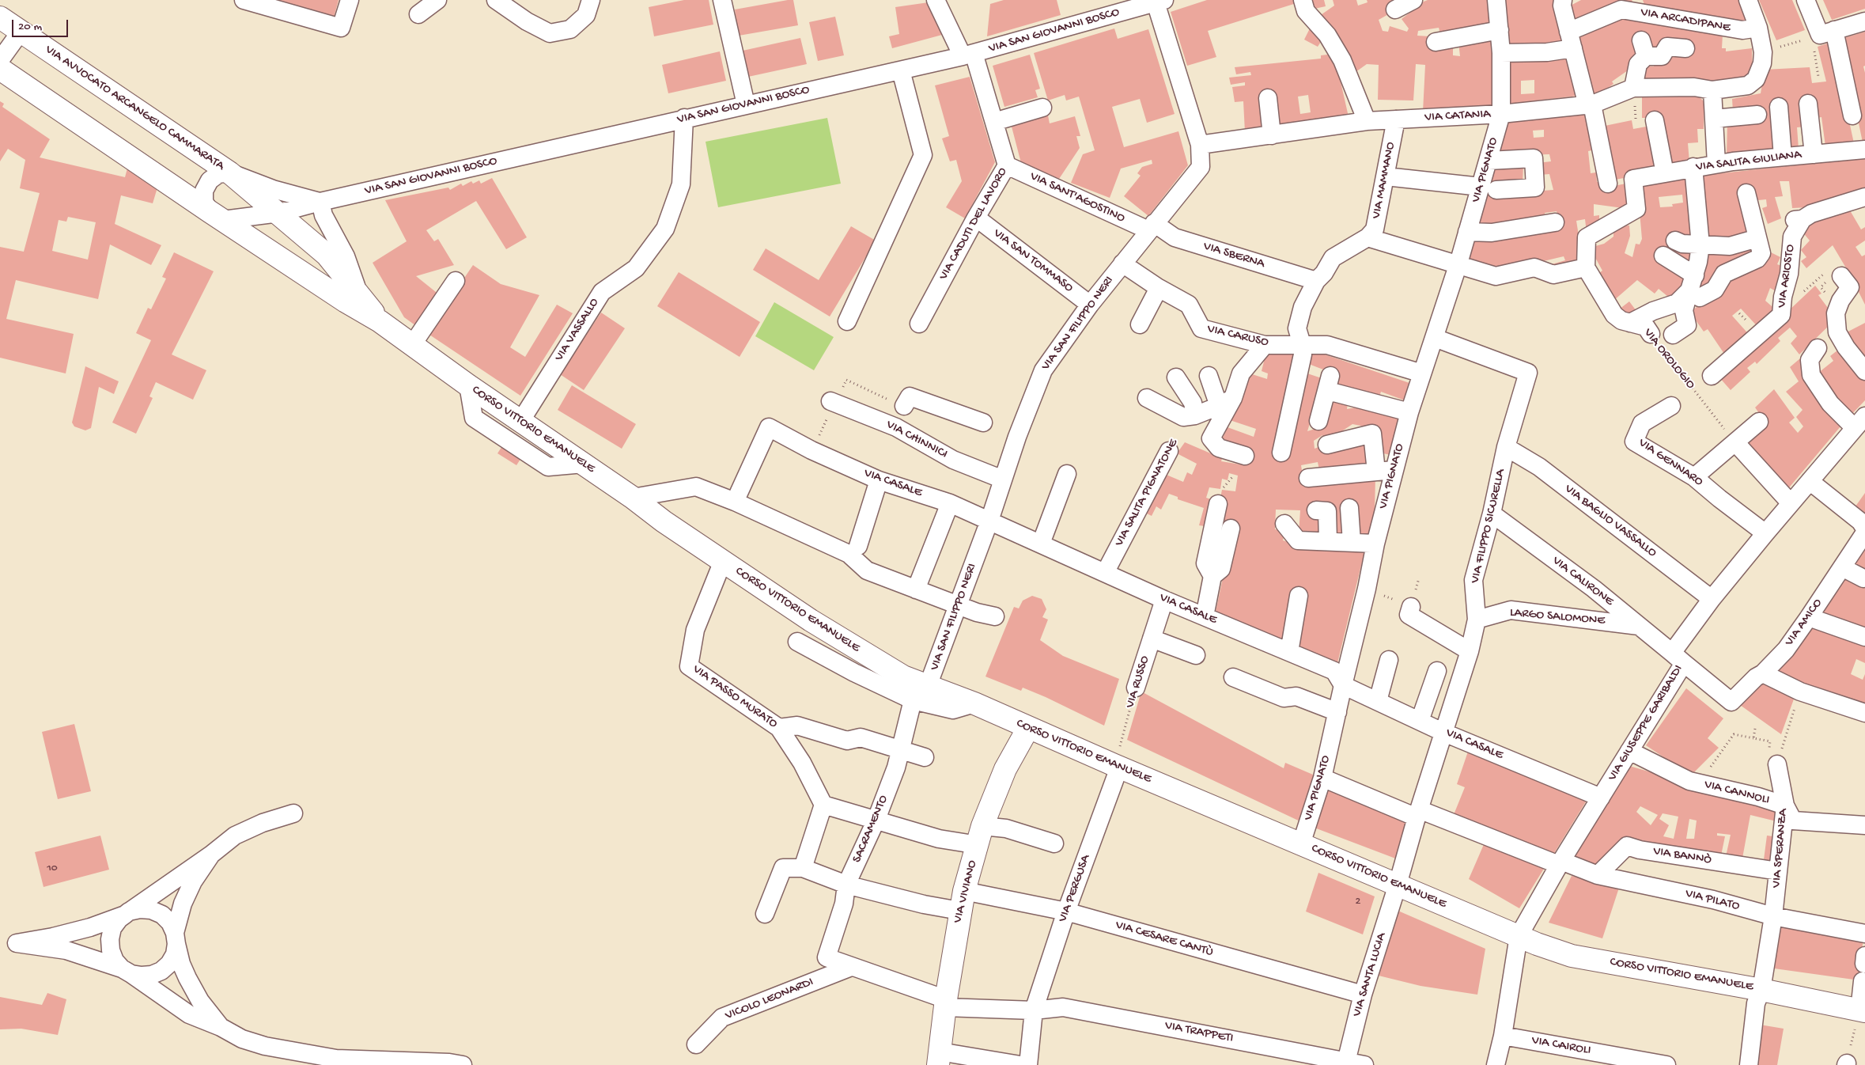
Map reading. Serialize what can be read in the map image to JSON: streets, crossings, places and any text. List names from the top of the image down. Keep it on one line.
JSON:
{"streets":{"main road":["VIA AVVOCATO ARCANGELO CAMMARATA","CORSO VITTORIO EMANUELE","VIA VIVIANO"],"street":["VIA ARCADIPANE","VIA SAN GIOVANNI BOSCO","VIA CATANIA","VIA SALITA GIULIANA","VIA PIGNATO","VIA MAMMANO","VIA SANT'AGOSTINO","VIA CADUTI DEL LAVORO","VIA SBERNA","VIA SAN TOMMASO","VIA ARIOSTO","VIA SAN FILIPPO NERI","VIA VASSALLO","VIA CARUSO","VIA OROLOGIO","VIA CHINNICI","VIA GENNARO","VIA CASALE","VIA SALITA PIGNATONE","VIA BAGLIO VASSALLO","VIA FILIPPO SICURELLA","VIA CALIRONE","LARGO SALOMONE","VIA AMICO","VIA RUSSO","VIA PASSO MURATO","VIA GIUSEPPE GARIBALDI","VIA CANNOLI","SACRAMENTO","VIA SPERANZA","VIA BANNÒ","VIA PERGUSA","VIA PILATO","VIA CESARE CANTÙ","VIA SANTA LUCIA","VICOLO LEONARDI","VIA TRAPPETI","VIA CAIROLI"]},"crossings":[["VIA ARCADIPANE","VIA PIGNATO"],["VIA SAN GIOVANNI BOSCO","VIA AVVOCATO ARCANGELO CAMMARATA"],["VIA SAN GIOVANNI BOSCO","VIA CADUTI DEL LAVORO"],["VIA SAN GIOVANNI BOSCO","VIA SAN FILIPPO NERI"],["VIA SAN GIOVANNI BOSCO","VIA VASSALLO"],["VIA AVVOCATO ARCANGELO CAMMARATA","CORSO VITTORIO EMANUELE"],["VIA CATANIA","VIA PIGNATO"],["VIA CATANIA","VIA MAMMANO"],["VIA CATANIA","VIA SAN FILIPPO NERI"],["VIA SALITA GIULIANA","VIA OROLOGIO"],["VIA PIGNATO","VIA CARUSO"],["VIA PIGNATO","CORSO VITTORIO EMANUELE"],["VIA PIGNATO","VIA CASALE"],["VIA PIGNATO","VIA FILIPPO SICURELLA"],["VIA PIGNATO","VIA PILATO"],["VIA SANT'AGOSTINO","VIA CADUTI DEL LAVORO"],["VIA SANT'AGOSTINO","VIA SBERNA"],["VIA SANT'AGOSTINO","VIA SAN FILIPPO NERI"],["VIA CADUTI DEL LAVORO","VIA SAN TOMMASO"],["VIA SBERNA","VIA SAN FILIPPO NERI"],["VIA SAN TOMMASO","VIA SAN FILIPPO NERI"],["VIA SAN FILIPPO NERI","VIA CARUSO"],["VIA SAN FILIPPO NERI","CORSO VITTORIO EMANUELE"],["VIA SAN FILIPPO NERI","VIA CHINNICI"],["VIA SAN FILIPPO NERI","VIA CASALE"],["VIA VASSALLO","CORSO VITTORIO EMANUELE"],["CORSO VITTORIO EMANUELE","VIA FILIPPO SICURELLA"],["CORSO VITTORIO EMANUELE","VIA RUSSO"],["CORSO VITTORIO EMANUELE","VIA PASSO MURATO"],["CORSO VITTORIO EMANUELE","VIA GIUSEPPE GARIBALDI"],["CORSO VITTORIO EMANUELE","VIA SPERANZA"],["CORSO VITTORIO EMANUELE","VIA PERGUSA"],["CORSO VITTORIO EMANUELE","VIA VIVIANO"],["CORSO VITTORIO EMANUELE","VIA SANTA LUCIA"],["VIA GENNARO","VIA GIUSEPPE GARIBALDI"],["VIA CASALE","VIA SALITA PIGNATONE"],["VIA CASALE","VIA FILIPPO SICURELLA"],["VIA CASALE","VIA RUSSO"],["VIA CASALE","VIA GIUSEPPE GARIBALDI"],["VIA BAGLIO VASSALLO","VIA FILIPPO SICURELLA"],["VIA BAGLIO VASSALLO","VIA GIUSEPPE GARIBALDI"],["VIA FILIPPO SICURELLA","VIA CALIRONE"],["VIA FILIPPO SICURELLA","LARGO SALOMONE"],["VIA FILIPPO SICURELLA","VIA PILATO"],["VIA FILIPPO SICURELLA","VIA SANTA LUCIA"],["VIA CALIRONE","LARGO SALOMONE"],["VIA CALIRONE","VIA AMICO"],["VIA CALIRONE","VIA GIUSEPPE GARIBALDI"],["VIA RUSSO","VIA PERGUSA"],["VIA GIUSEPPE GARIBALDI","VIA CANNOLI"],["VIA GIUSEPPE GARIBALDI","VIA PILATO"],["VIA CANNOLI","VIA SPERANZA"],["SACRAMENTO","VIA CESARE CANTÙ"],["SACRAMENTO","VIA TRAPPETI"],["VIA SPERANZA","VIA BANNÒ"],["VIA SPERANZA","VIA PILATO"],["VIA BANNÒ","VIA PILATO"],["VIA PERGUSA","VIA CESARE CANTÙ"],["VIA PERGUSA","VIA TRAPPETI"],["VIA VIVIANO","VIA CESARE CANTÙ"],["VIA VIVIANO","VIA TRAPPETI"],["VIA CESARE CANTÙ","VIA SANTA LUCIA"],["VIA SANTA LUCIA","VIA TRAPPETI"],["VICOLO LEONARDI","VIA TRAPPETI"]],"house_numbers":["10","2"],"scale_bar":"20 m"}
